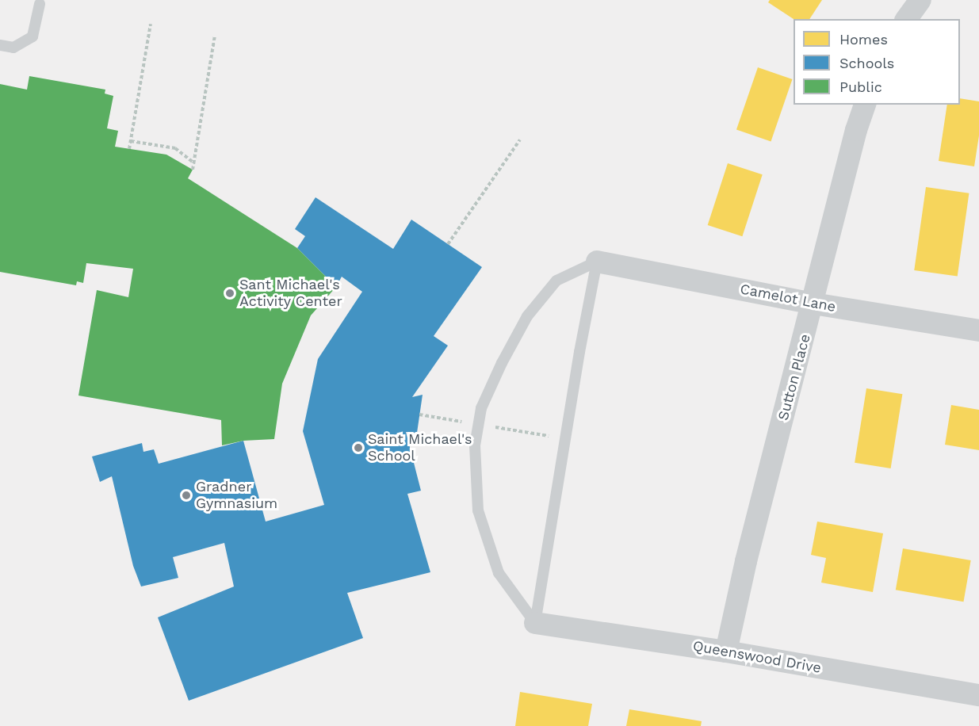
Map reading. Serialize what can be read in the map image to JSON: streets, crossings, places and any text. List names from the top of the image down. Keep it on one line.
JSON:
{"streets":{"street":["Camelot Lane","Sutton Place","Queenswood Drive"]},"crossings":[["Camelot Lane","Sutton Place"],["Sutton Place","Queenswood Drive"]],"places":["Sant Michael's Activity Center","Saint Michael's School","Gradner Gymnasium"],"legend":["Homes","Schools","Public"]}
